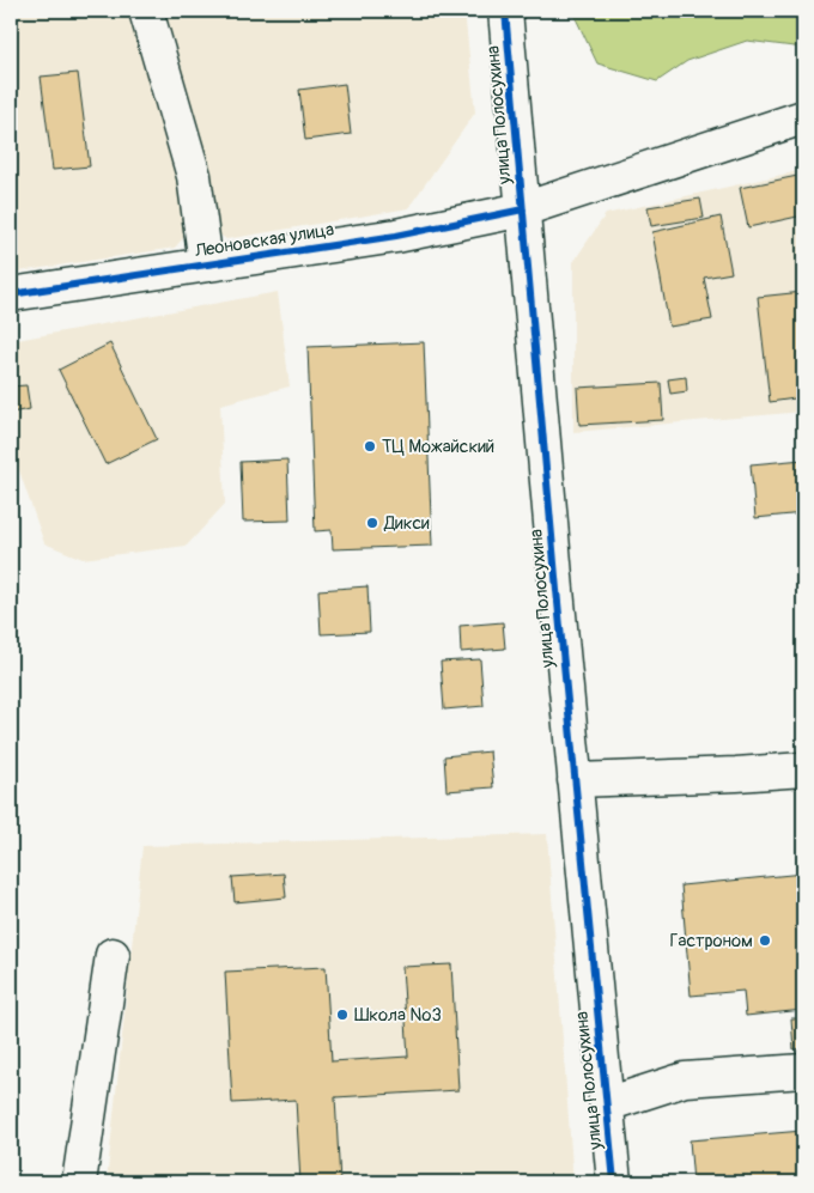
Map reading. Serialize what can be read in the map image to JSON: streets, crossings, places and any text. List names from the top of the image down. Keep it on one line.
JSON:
{"streets":{"street":["улица Полосухина","Леоновская улица"]},"crossings":[["улица Полосухина","Леоновская улица"]],"places":["ТЦ Можайский","Дикси","Гастроном","Школа №3"]}
